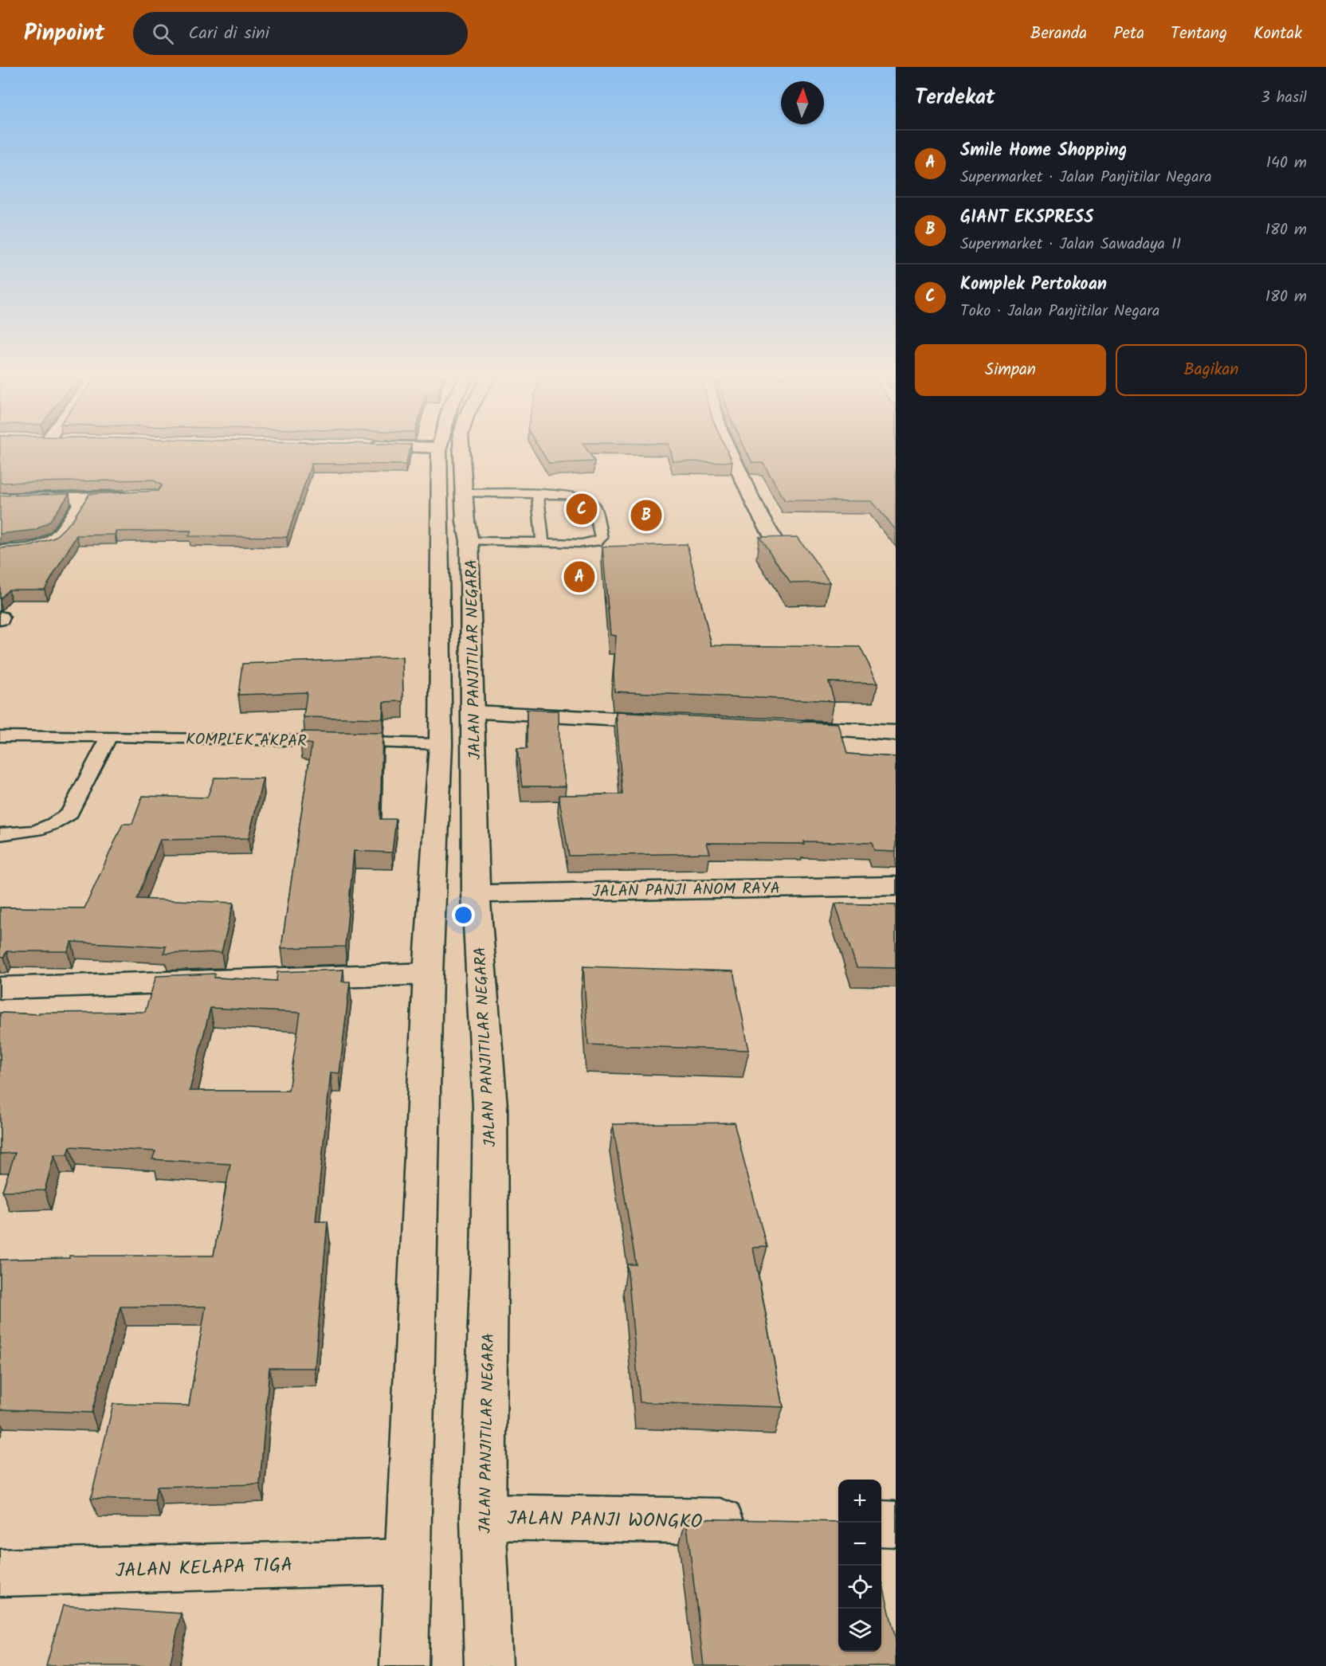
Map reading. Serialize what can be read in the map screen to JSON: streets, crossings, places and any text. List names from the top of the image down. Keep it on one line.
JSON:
{"streets":{"main road":["JALAN PANJITILAR NEGARA","JALAN PANJI ANOM RAYA","JALAN PANJI WONGKO","JALAN KELAPA TIGA"],"lane":["KOMPLEK AKPAR"]},"crossings":[["JALAN PANJITILAR NEGARA","JALAN PANJI ANOM RAYA"],["JALAN PANJITILAR NEGARA","JALAN PANJI WONGKO"]],"north":"top","page":{"header":"Pinpoint","search":"Cari di sini","nav":["Beranda","Peta","Tentang","Kontak"],"heading":["Terdekat","3 hasil"],"list":[{"mark":"A","name":"Smile Home Shopping","note":"Supermarket · Jalan Panjitilar Negara","value":"140 m"},{"mark":"B","name":"GIANT EKSPRESS","note":"Supermarket · Jalan Sawadaya II","value":"180 m"},{"mark":"C","name":"Komplek Pertokoan","note":"Toko · Jalan Panjitilar Negara","value":"180 m"}],"buttons":["Simpan","Bagikan"],"pins":["C","B","A"],"map_buttons":["+","−"]}}
